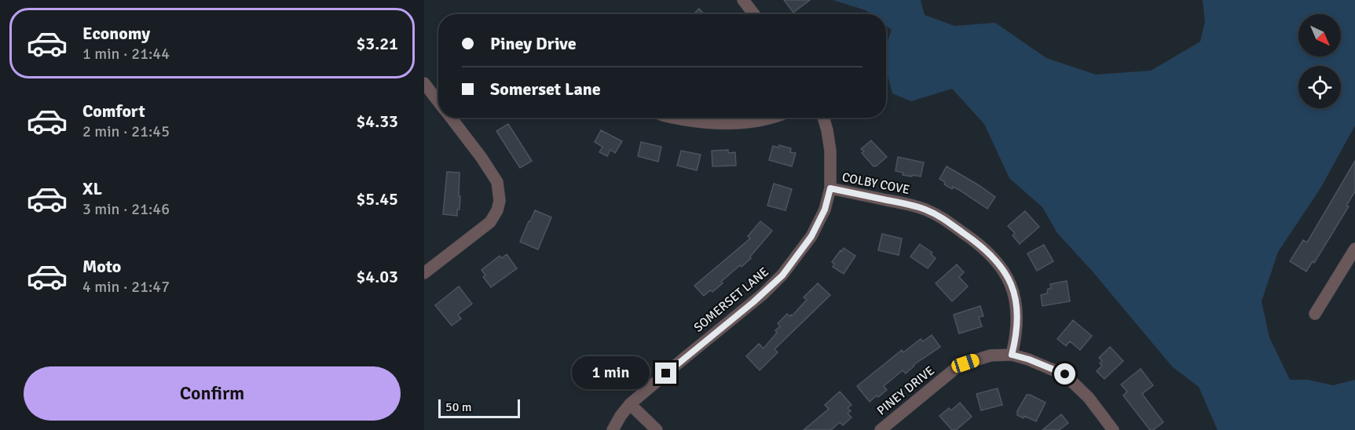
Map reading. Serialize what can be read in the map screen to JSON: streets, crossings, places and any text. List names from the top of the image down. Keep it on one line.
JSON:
{"streets":{"street":["COLBY COVE","SOMERSET LANE","PINEY DRIVE"]},"crossings":[["COLBY COVE","SOMERSET LANE"],["COLBY COVE","PINEY DRIVE"]],"scale_bar":"50 m","north":"bottom right","page":{"list":[{"name":"Economy","note":"1 min · 21:44","value":"$3.21"},{"name":"Comfort","note":"2 min · 21:45","value":"$4.33"},{"name":"XL","note":"3 min · 21:46","value":"$5.45"},{"name":"Moto","note":"4 min · 21:47","value":"$4.03"}],"banner":["Piney Drive","Somerset Lane"],"bubble":"1 min","buttons":"Confirm","scale":"50 m"}}
